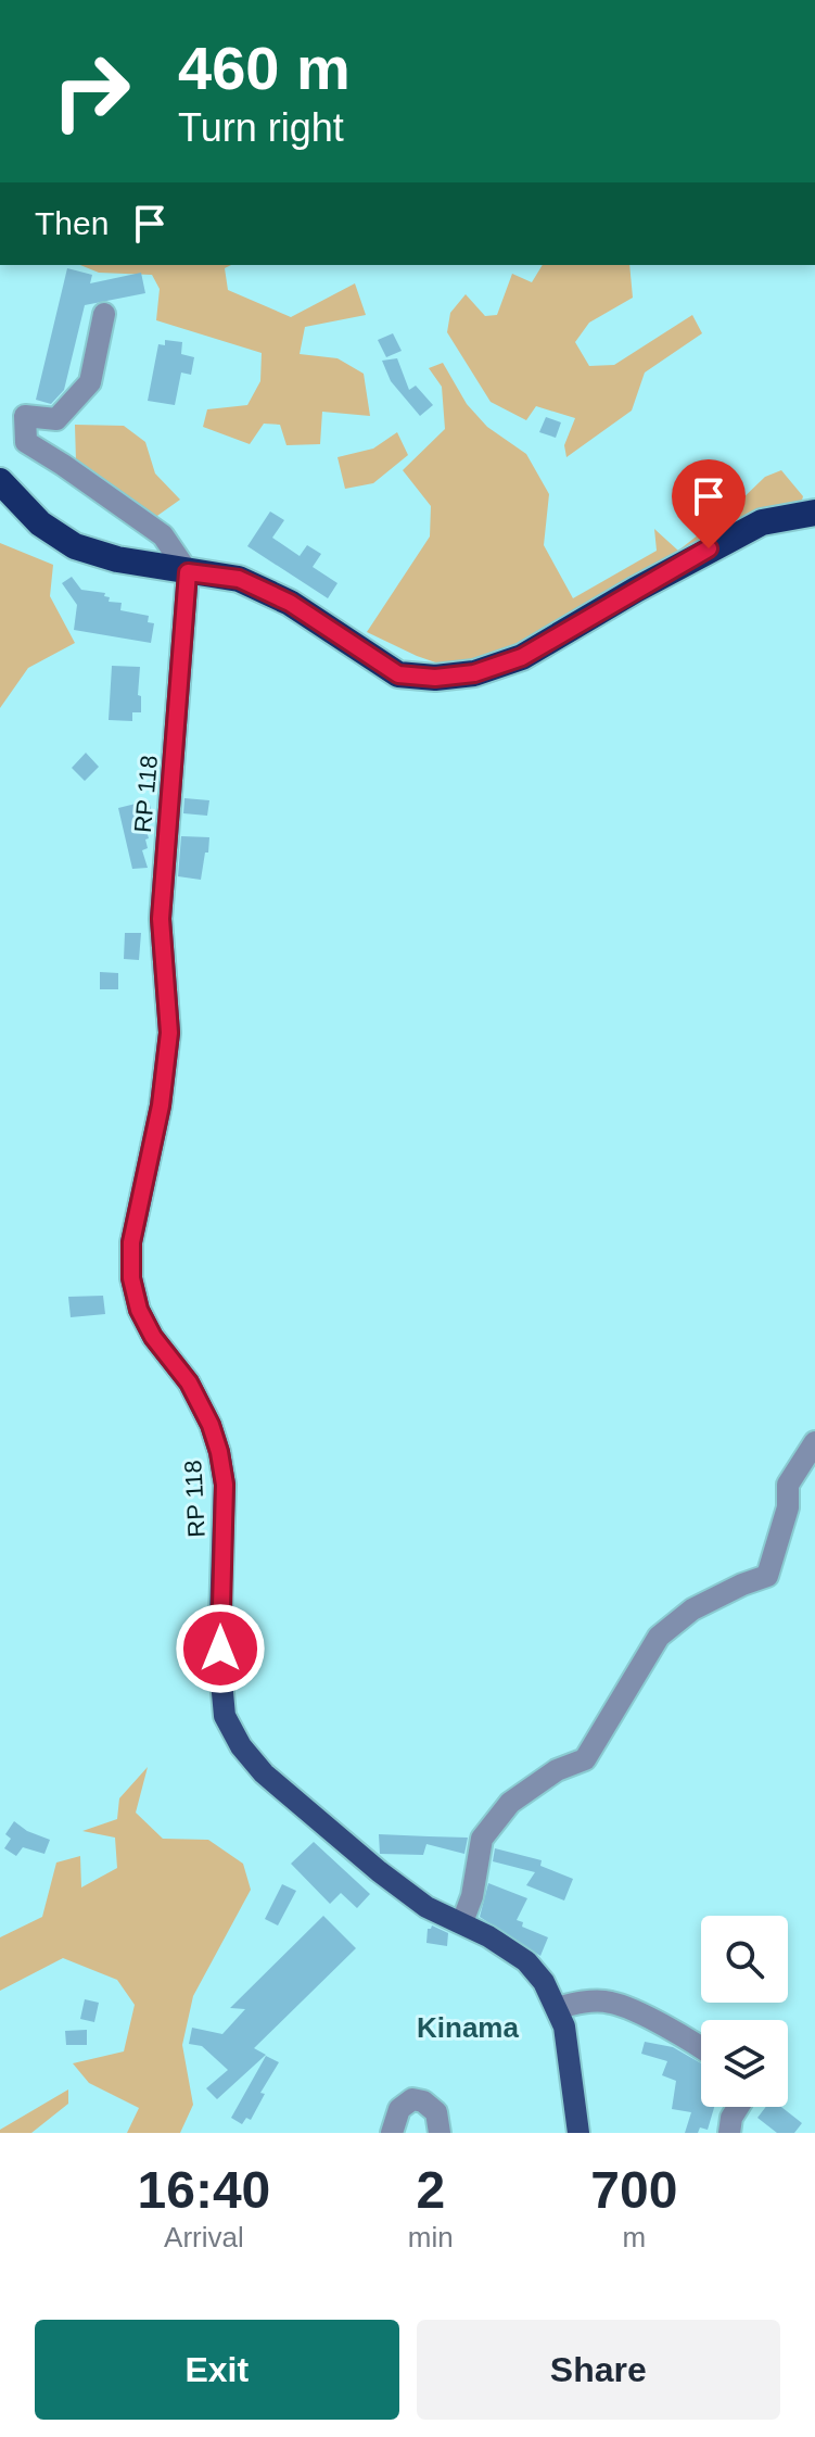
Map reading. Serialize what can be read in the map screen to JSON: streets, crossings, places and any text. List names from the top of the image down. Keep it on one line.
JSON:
{"streets":{"main road":["RP 118"]},"districts":["Kinama"],"page":{"turn":["460 m","Turn right"],"then":"Then","eta":["16:40","Arrival","2","min","700","m"],"buttons":["Exit","Share"]}}
